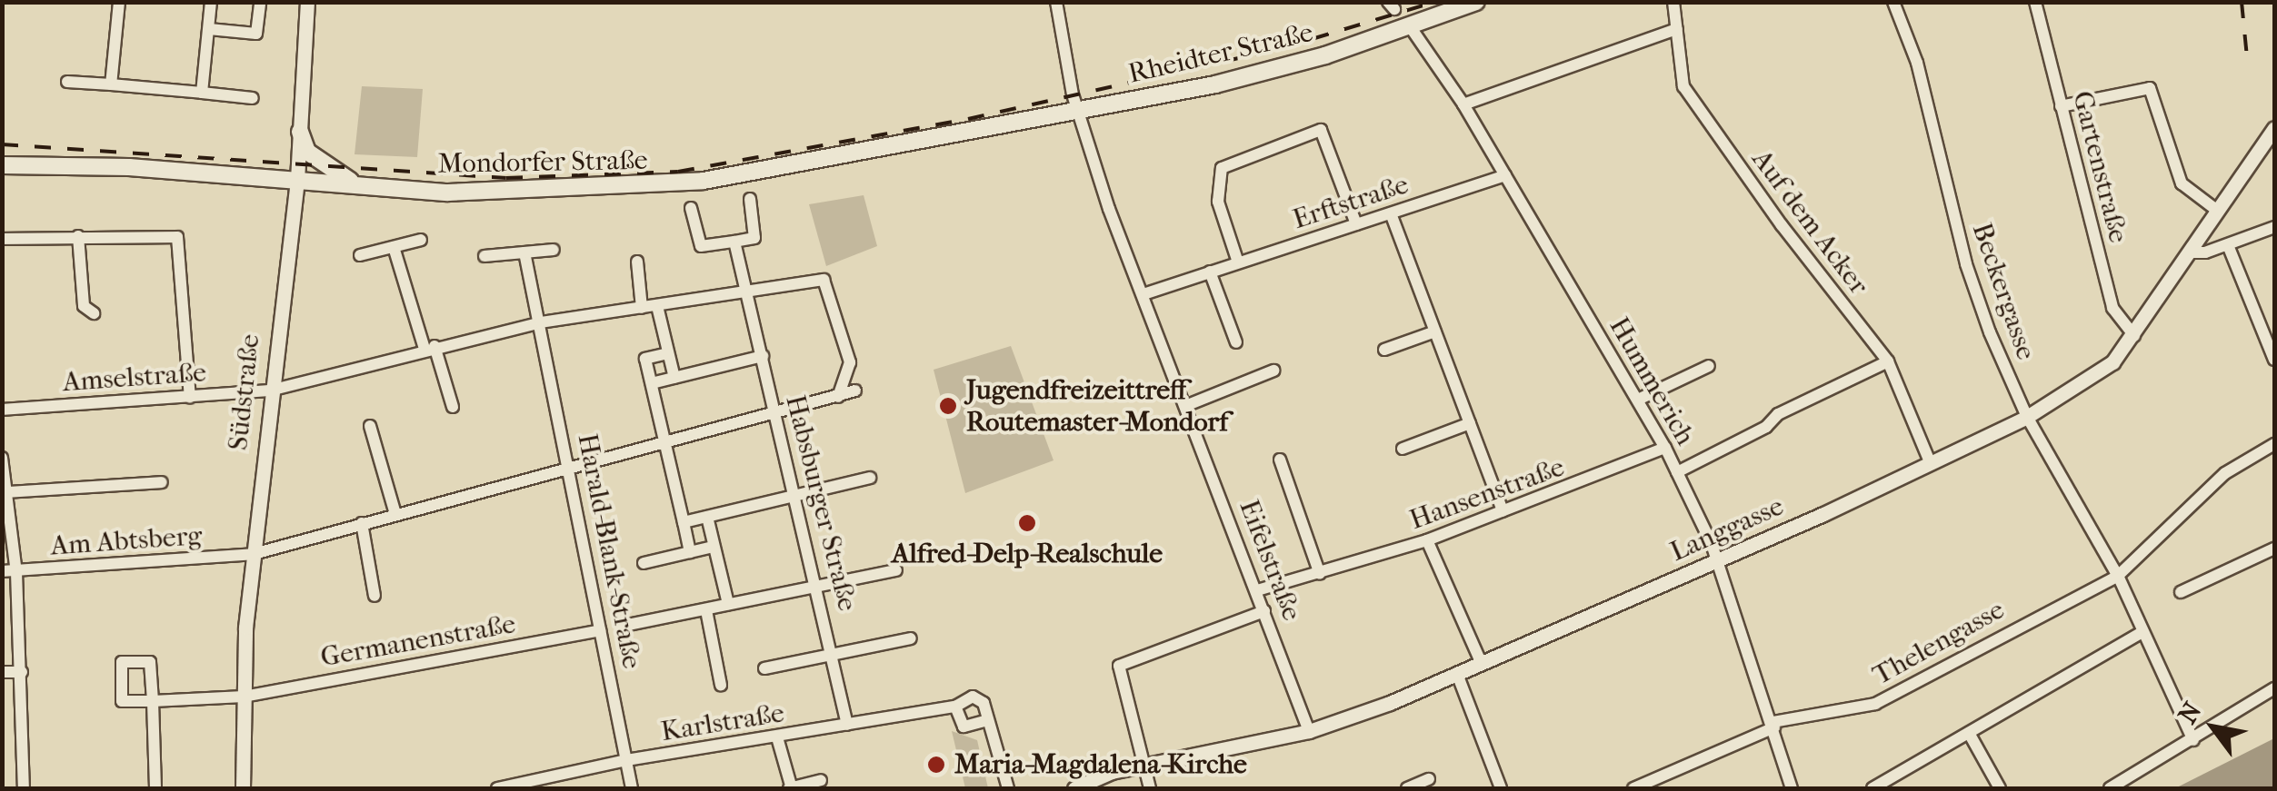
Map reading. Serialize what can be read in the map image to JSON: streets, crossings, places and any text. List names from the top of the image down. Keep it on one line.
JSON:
{"streets":{"main road":["Rheidter Straße","Mondorfer Straße"],"street":["Gartenstraße","Erftstraße","Auf dem Acker","Beckergasse","Amselstraße","Hummerich","Südstraße","Hansenstraße","Habsburger Straße","Langgasse","Am Abtsberg","Harald-Blank-Straße","Eifelstraße","Germanenstraße","Thelengasse","Karlstraße"]},"crossings":[["Rheidter Straße","Mondorfer Straße"],["Rheidter Straße","Hummerich"],["Rheidter Straße","Eifelstraße"],["Mondorfer Straße","Südstraße"],["Mondorfer Straße","Eifelstraße"],["Gartenstraße","Langgasse"],["Erftstraße","Hummerich"],["Erftstraße","Eifelstraße"],["Auf dem Acker","Langgasse"],["Beckergasse","Langgasse"],["Beckergasse","Thelengasse"],["Amselstraße","Südstraße"],["Amselstraße","Habsburger Straße"],["Amselstraße","Am Abtsberg"],["Amselstraße","Harald-Blank-Straße"],["Hummerich","Hansenstraße"],["Hummerich","Langgasse"],["Hummerich","Thelengasse"],["Südstraße","Am Abtsberg"],["Südstraße","Germanenstraße"],["Hansenstraße","Eifelstraße"],["Habsburger Straße","Am Abtsberg"],["Habsburger Straße","Karlstraße"],["Langgasse","Eifelstraße"],["Am Abtsberg","Harald-Blank-Straße"],["Harald-Blank-Straße","Germanenstraße"],["Harald-Blank-Straße","Karlstraße"]],"places":["Jugendfreizeittreff Routemaster-Mondorf","Alfred-Delp-Realschule","Maria-Magdalena-Kirche"],"north":"top left"}
